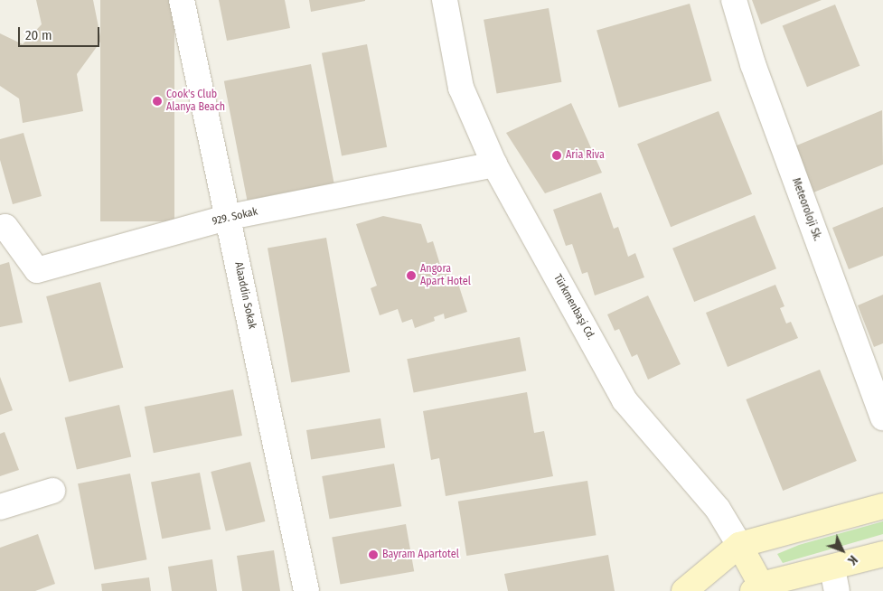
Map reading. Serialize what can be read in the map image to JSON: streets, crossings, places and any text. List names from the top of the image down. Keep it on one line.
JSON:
{"streets":{"main road":["Türkmenbaşi Cd."],"street":["Meteoroloji Sk.","929. Sokak","Alaaddin Sokak"]},"crossings":[["929. Sokak","Alaaddin Sokak"],["929. Sokak","Türkmenbaşi Cd."]],"places":["Cook's Club Alanya Beach","Aria Riva","Angora Apart Hotel","Bayram Apartotel"],"scale_bar":"20 m","north":"bottom right"}
